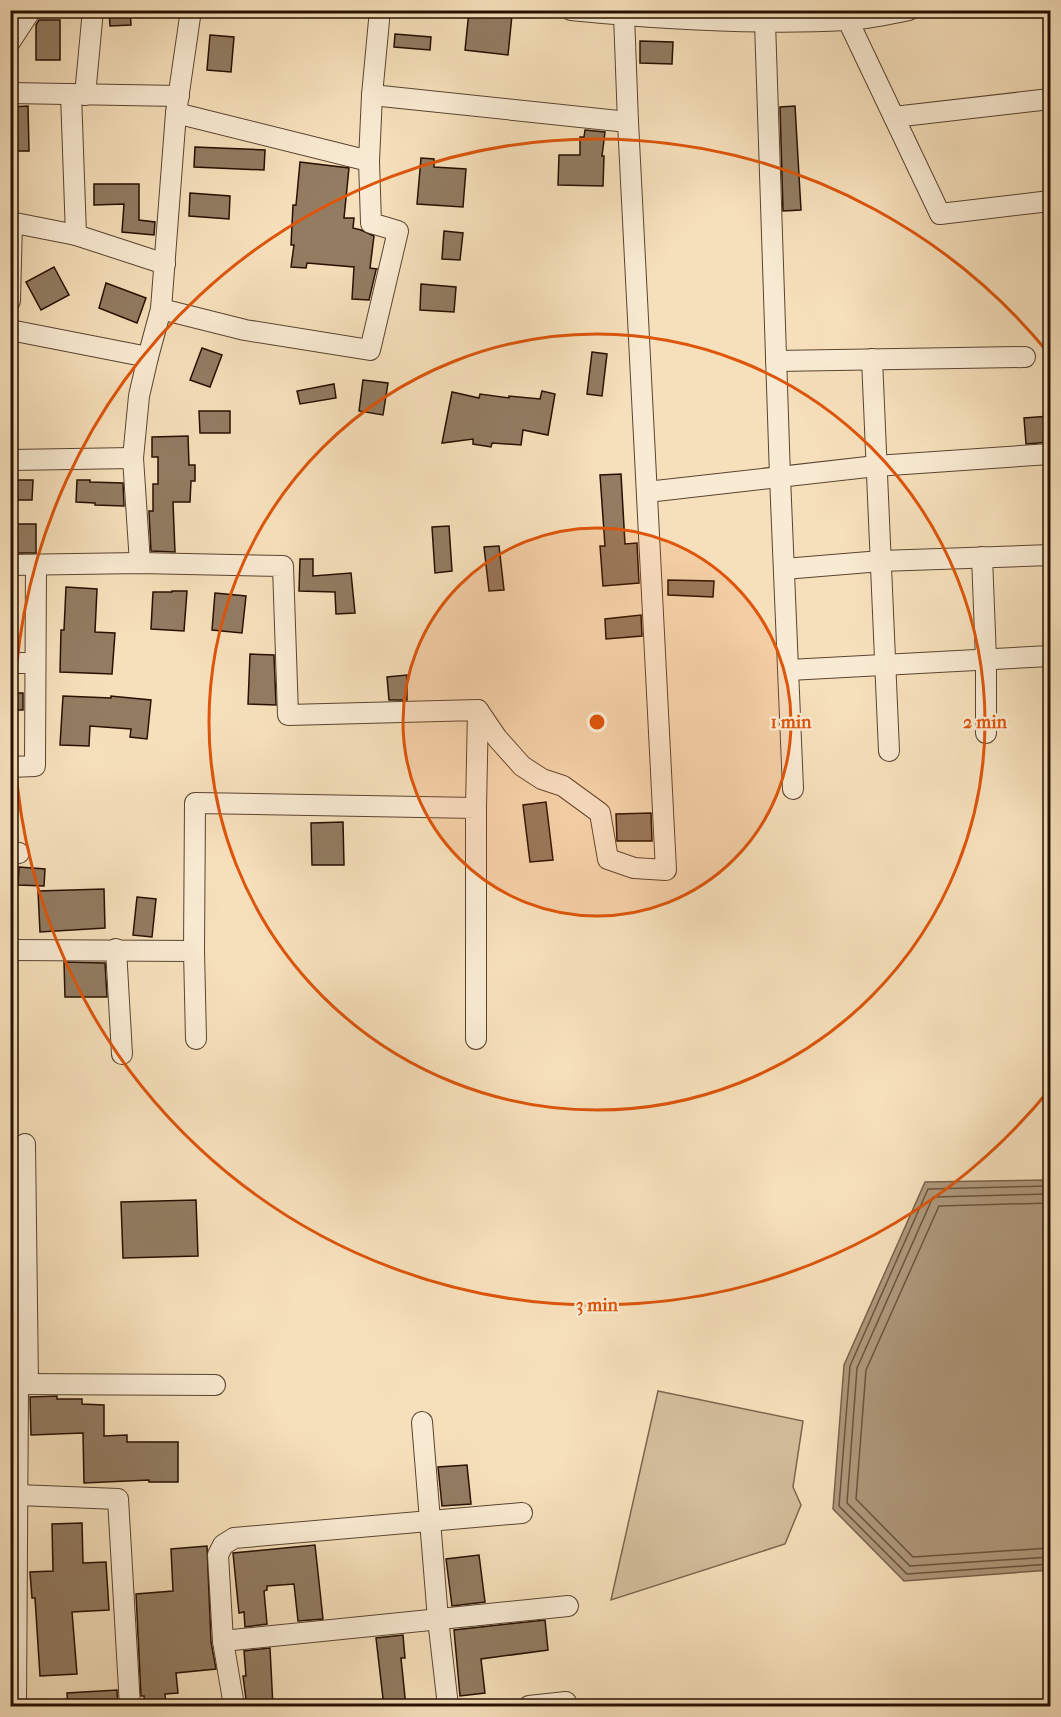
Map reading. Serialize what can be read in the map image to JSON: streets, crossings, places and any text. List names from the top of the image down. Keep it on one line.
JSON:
{"rings":["1 min","2 min","3 min"]}
